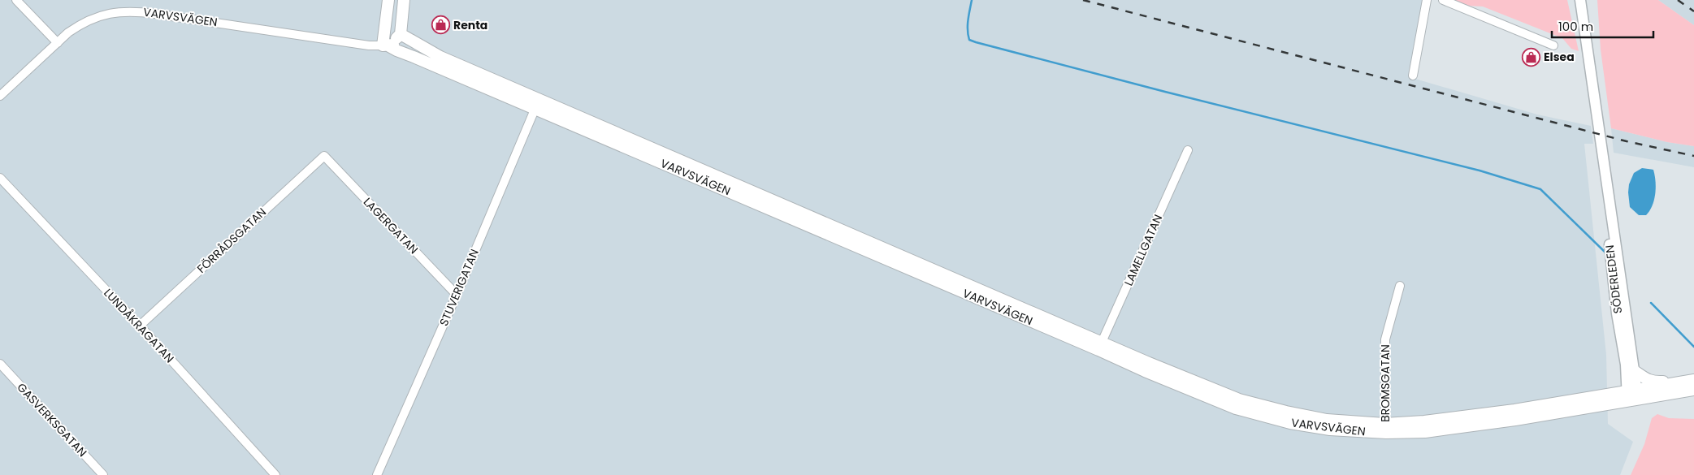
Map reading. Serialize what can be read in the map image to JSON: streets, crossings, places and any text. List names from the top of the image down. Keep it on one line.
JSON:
{"streets":{"main road":["VARVSVÄGEN"],"street":["LAGERGATAN","FÖRRÅDSGATAN","LAMELLGATAN","SÖDERLEDEN","STUVERIGATAN","LUNDÅKRAGATAN","BROMSGATAN","GASVERKSGATAN"]},"crossings":[["VARVSVÄGEN","LAMELLGATAN"],["VARVSVÄGEN","SÖDERLEDEN"],["VARVSVÄGEN","STUVERIGATAN"],["VARVSVÄGEN","BROMSGATAN"],["LAGERGATAN","FÖRRÅDSGATAN"],["LAGERGATAN","STUVERIGATAN"],["FÖRRÅDSGATAN","LUNDÅKRAGATAN"]],"places":{"shop":["Renta","Elsea"]},"scale_bar":"100 m"}
